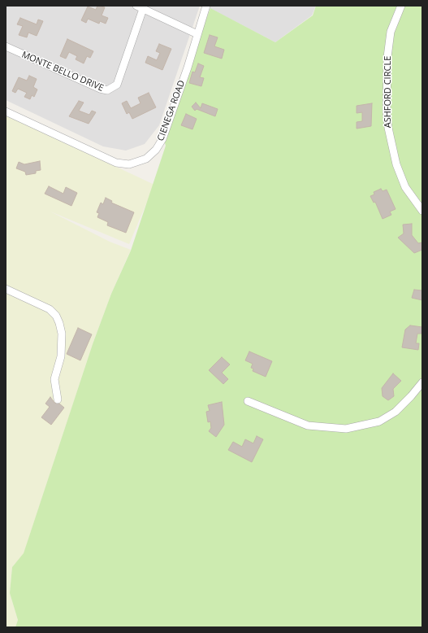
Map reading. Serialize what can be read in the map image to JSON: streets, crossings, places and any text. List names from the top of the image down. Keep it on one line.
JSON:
{"streets":{"street":["MONTE BELLO DRIVE","ASHFORD CIRCLE","CIENEGA ROAD"]}}
